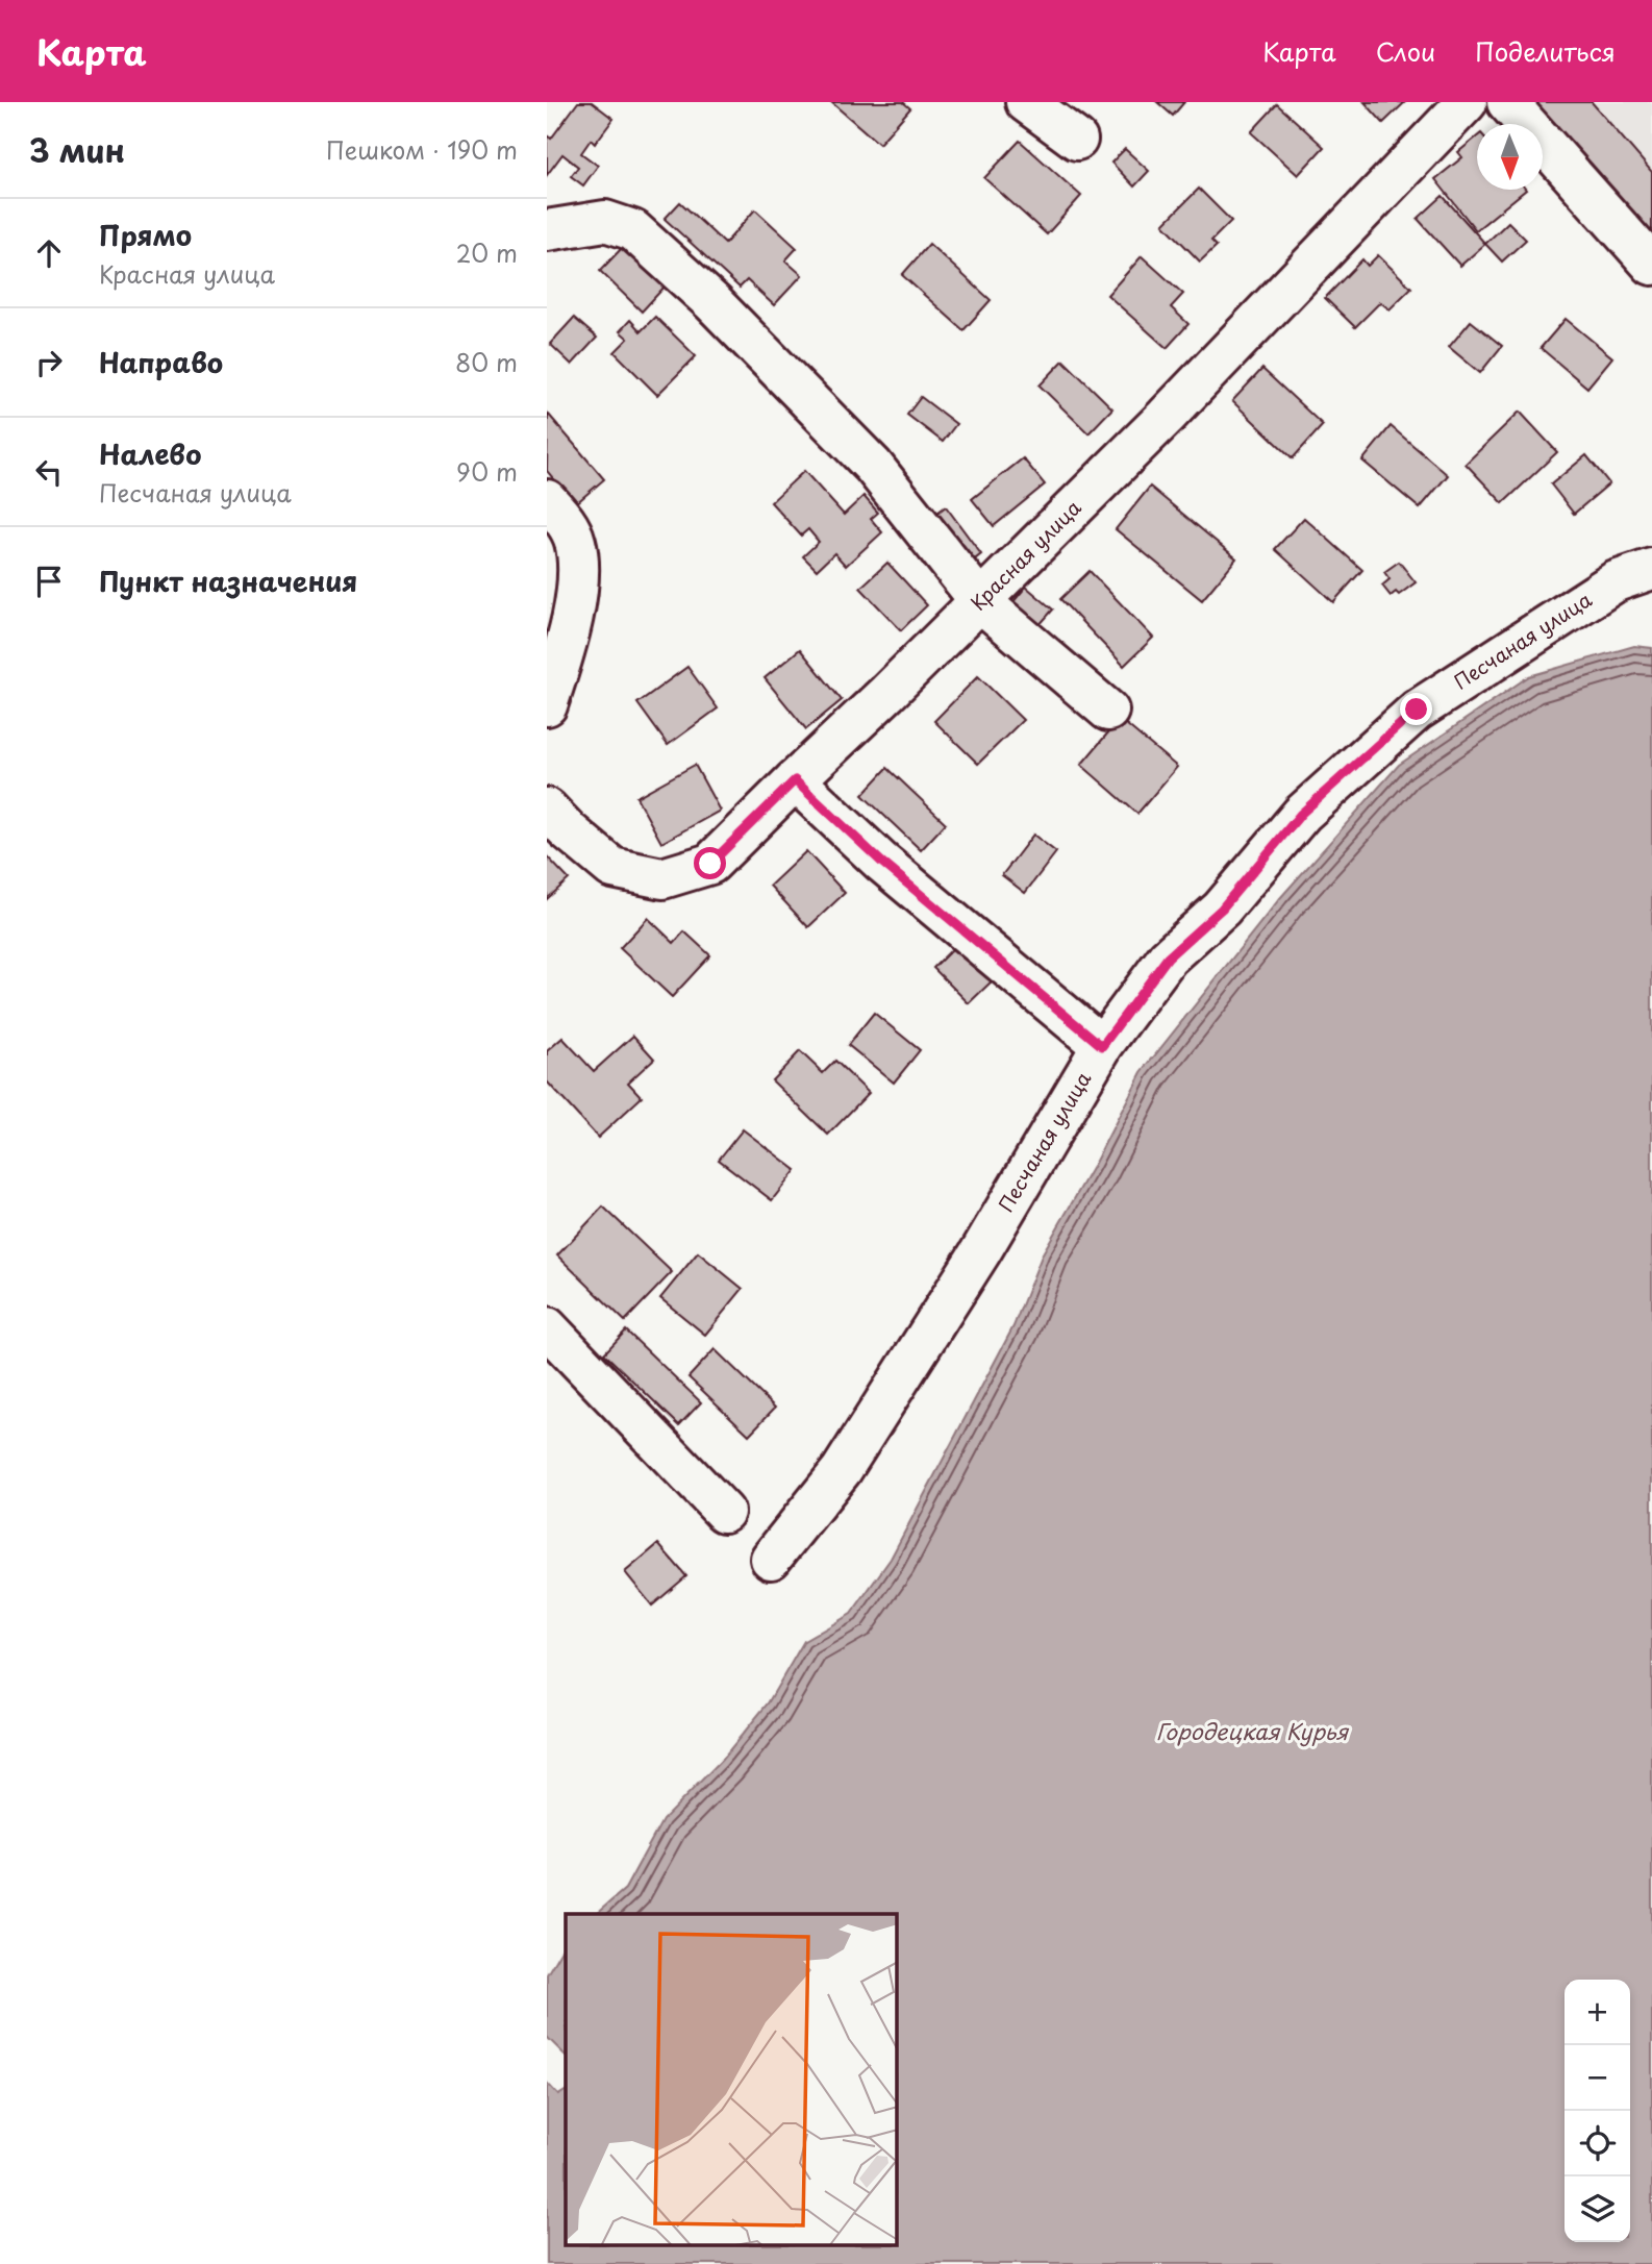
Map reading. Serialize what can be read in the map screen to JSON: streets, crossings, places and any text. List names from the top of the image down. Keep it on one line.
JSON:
{"streets":{"street":["Красная улица","Песчаная улица"]},"water":["Городецкая Курья"],"north":"bottom","page":{"header":"Карта","nav":["Карта","Слои","Поделиться"],"heading":["3 мин","Пешком · 190 m"],"list":[["Прямо","Красная улица","20 m"],["Направо","80 m"],["Налево","Песчаная улица","90 m"],"Пункт назначения"],"map_buttons":["+","−"]}}
